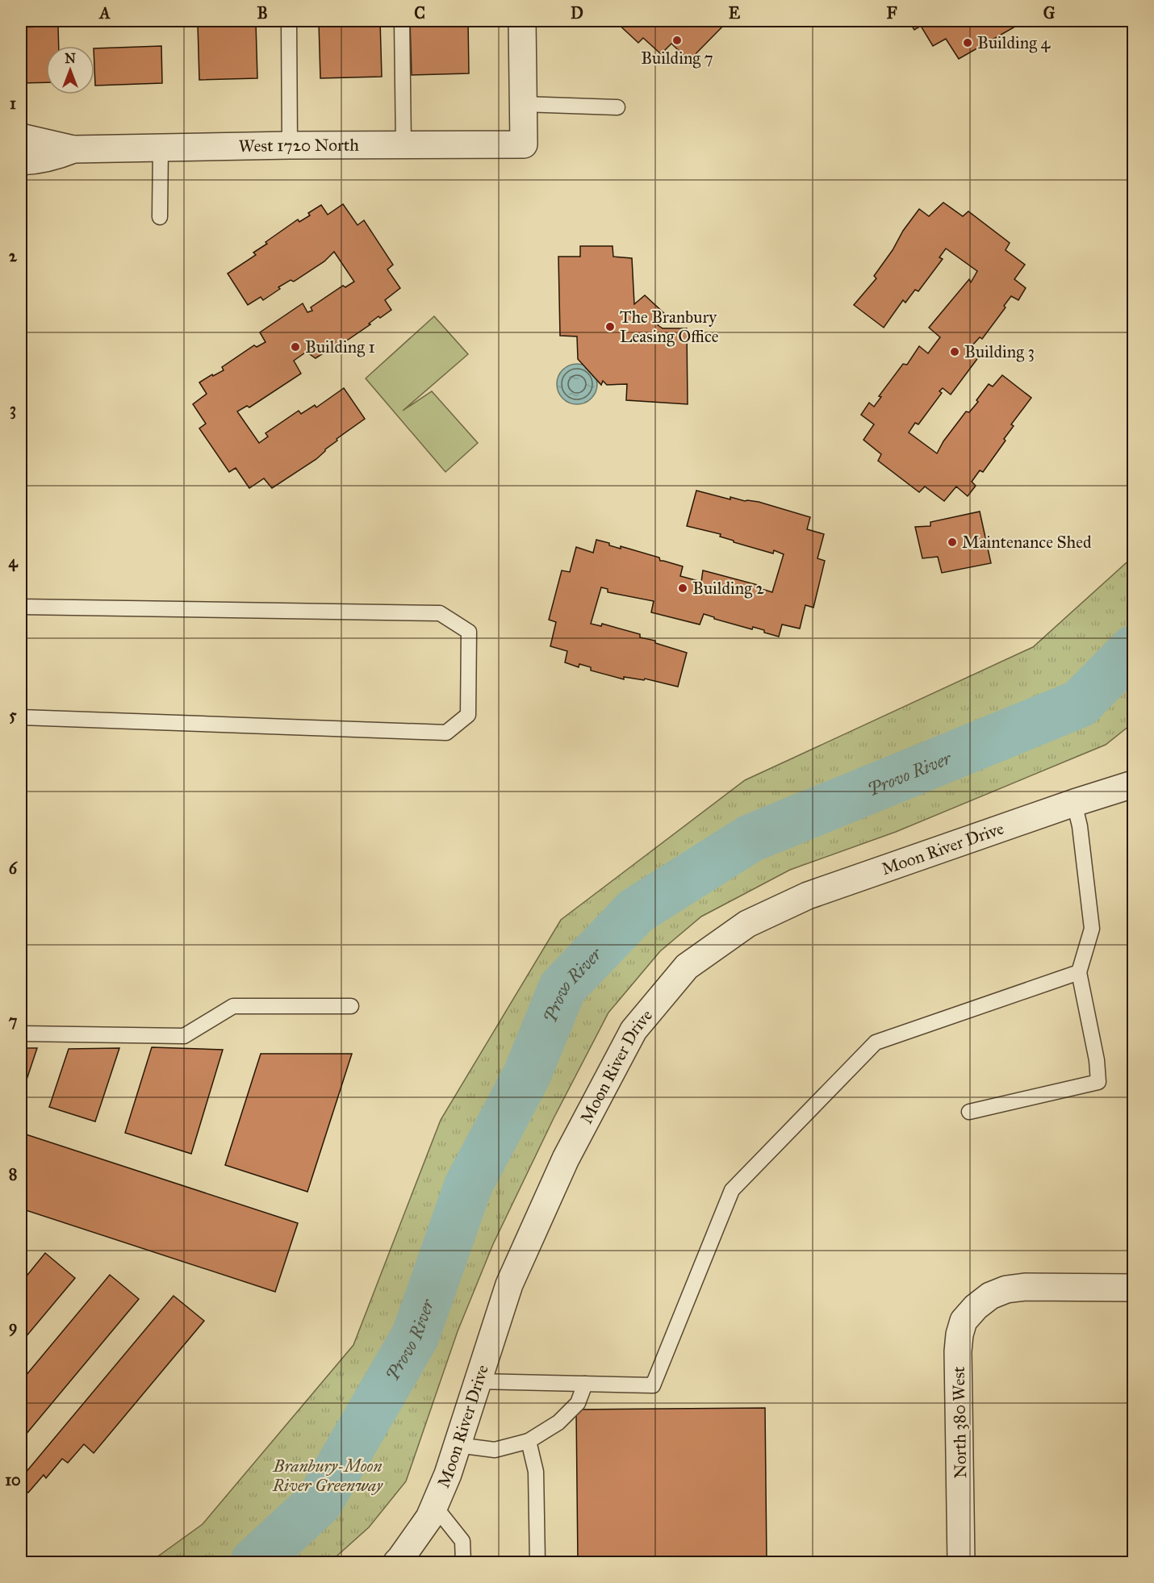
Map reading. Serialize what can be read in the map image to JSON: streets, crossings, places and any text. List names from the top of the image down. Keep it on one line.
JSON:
{"streets":{"street":["West 1720 North","Moon River Drive","North 380 West"]},"water":["Provo River"],"parks":["Branbury-Moon River Greenway"],"places":["Building 7","Building 4","The Branbury Leasing Office","Building 1","Building 3","Maintenance Shed","Building 2"],"north":"top","grid":{"columns":["A","B","C","D","E","F","G"],"rows":["1","2","3","4","5","6","7","8","9","10"]}}
